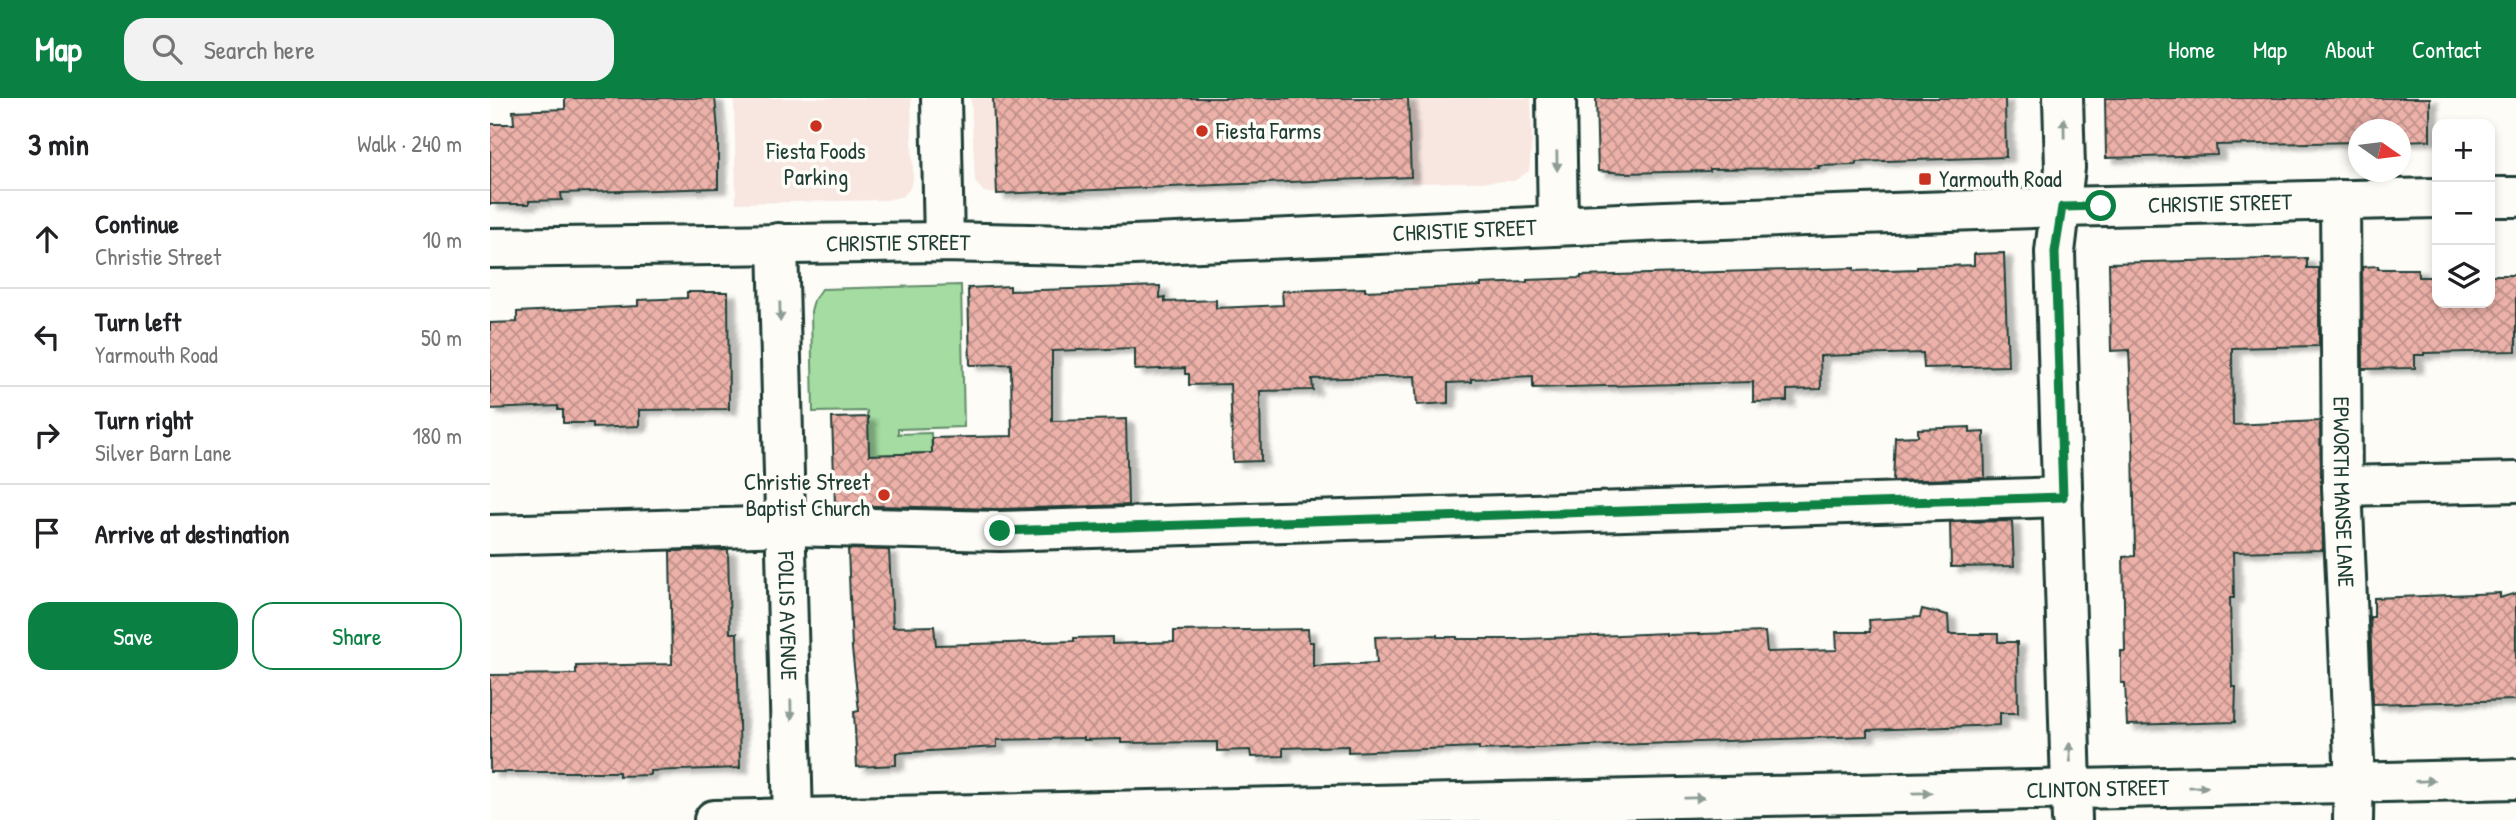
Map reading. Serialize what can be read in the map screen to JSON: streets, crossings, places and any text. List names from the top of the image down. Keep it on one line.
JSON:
{"streets":{"street":["CHRISTIE STREET","EPWORTH MANSE LANE","FOLLIS AVENUE","CLINTON STREET"]},"crossings":[["CHRISTIE STREET","EPWORTH MANSE LANE"],["CHRISTIE STREET","FOLLIS AVENUE"],["EPWORTH MANSE LANE","CLINTON STREET"],["FOLLIS AVENUE","CLINTON STREET"]],"one_way":["FOLLIS AVENUE"],"places":{"other":["Fiesta Foods Parking","Fiesta Farms","Christie Street Baptist Church"],"transit":["Yarmouth Road"]},"north":"right","page":{"header":"Map","search":"Search here","nav":["Home","Map","About","Contact"],"heading":["3 min","Walk · 240 m"],"map_buttons":["+","−"],"list":[["Continue","Christie Street","10 m"],["Turn left","Yarmouth Road","50 m"],["Turn right","Silver Barn Lane","180 m"],"Arrive at destination"],"buttons":["Save","Share"]}}
